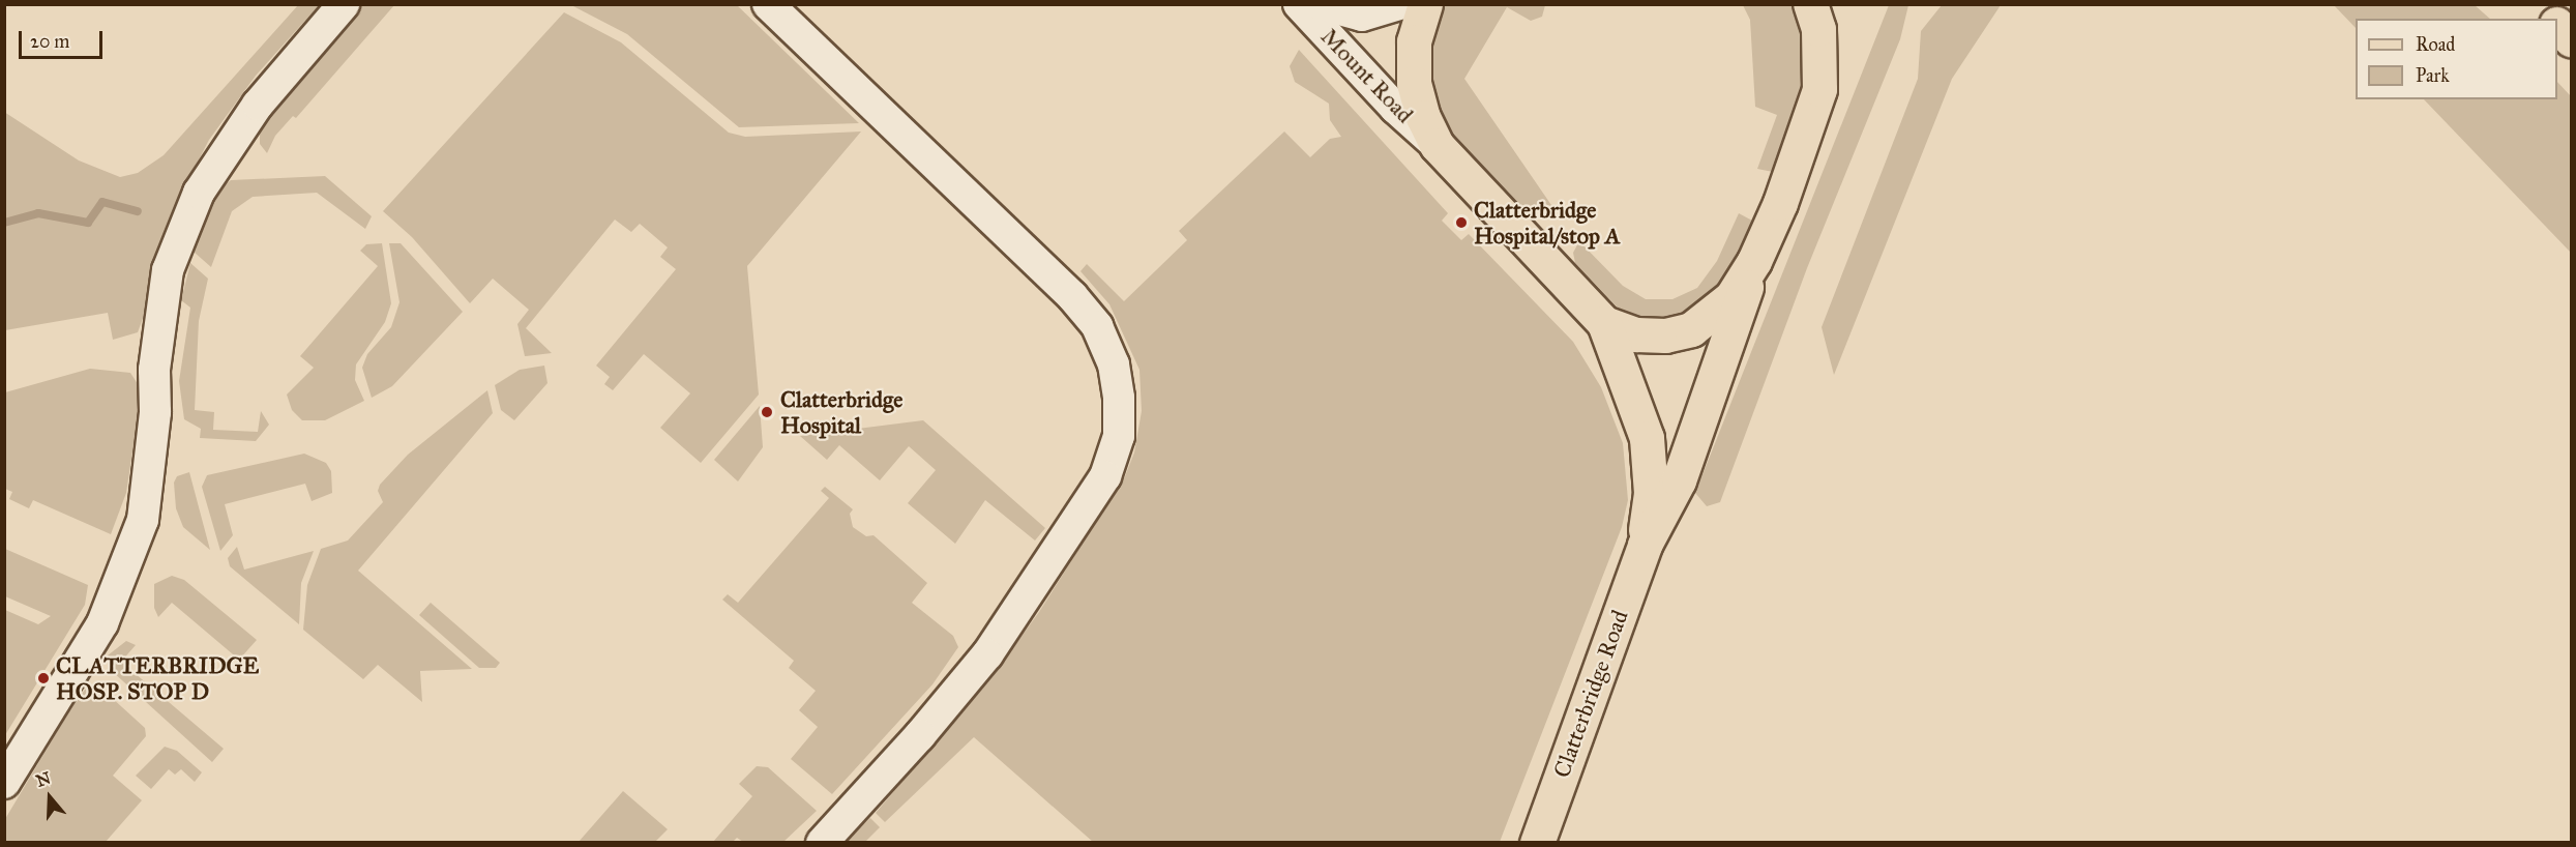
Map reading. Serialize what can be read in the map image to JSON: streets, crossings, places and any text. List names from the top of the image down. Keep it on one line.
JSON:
{"streets":{"main road":["Clatterbridge Road"],"street":["Mount Road"]},"places":["Clatterbridge Hospital/stop A","Clatterbridge Hospital","CLATTERBRIDGE HOSP. STOP D"],"legend":["Road","Park"],"scale_bar":"20 m","north":"top"}
